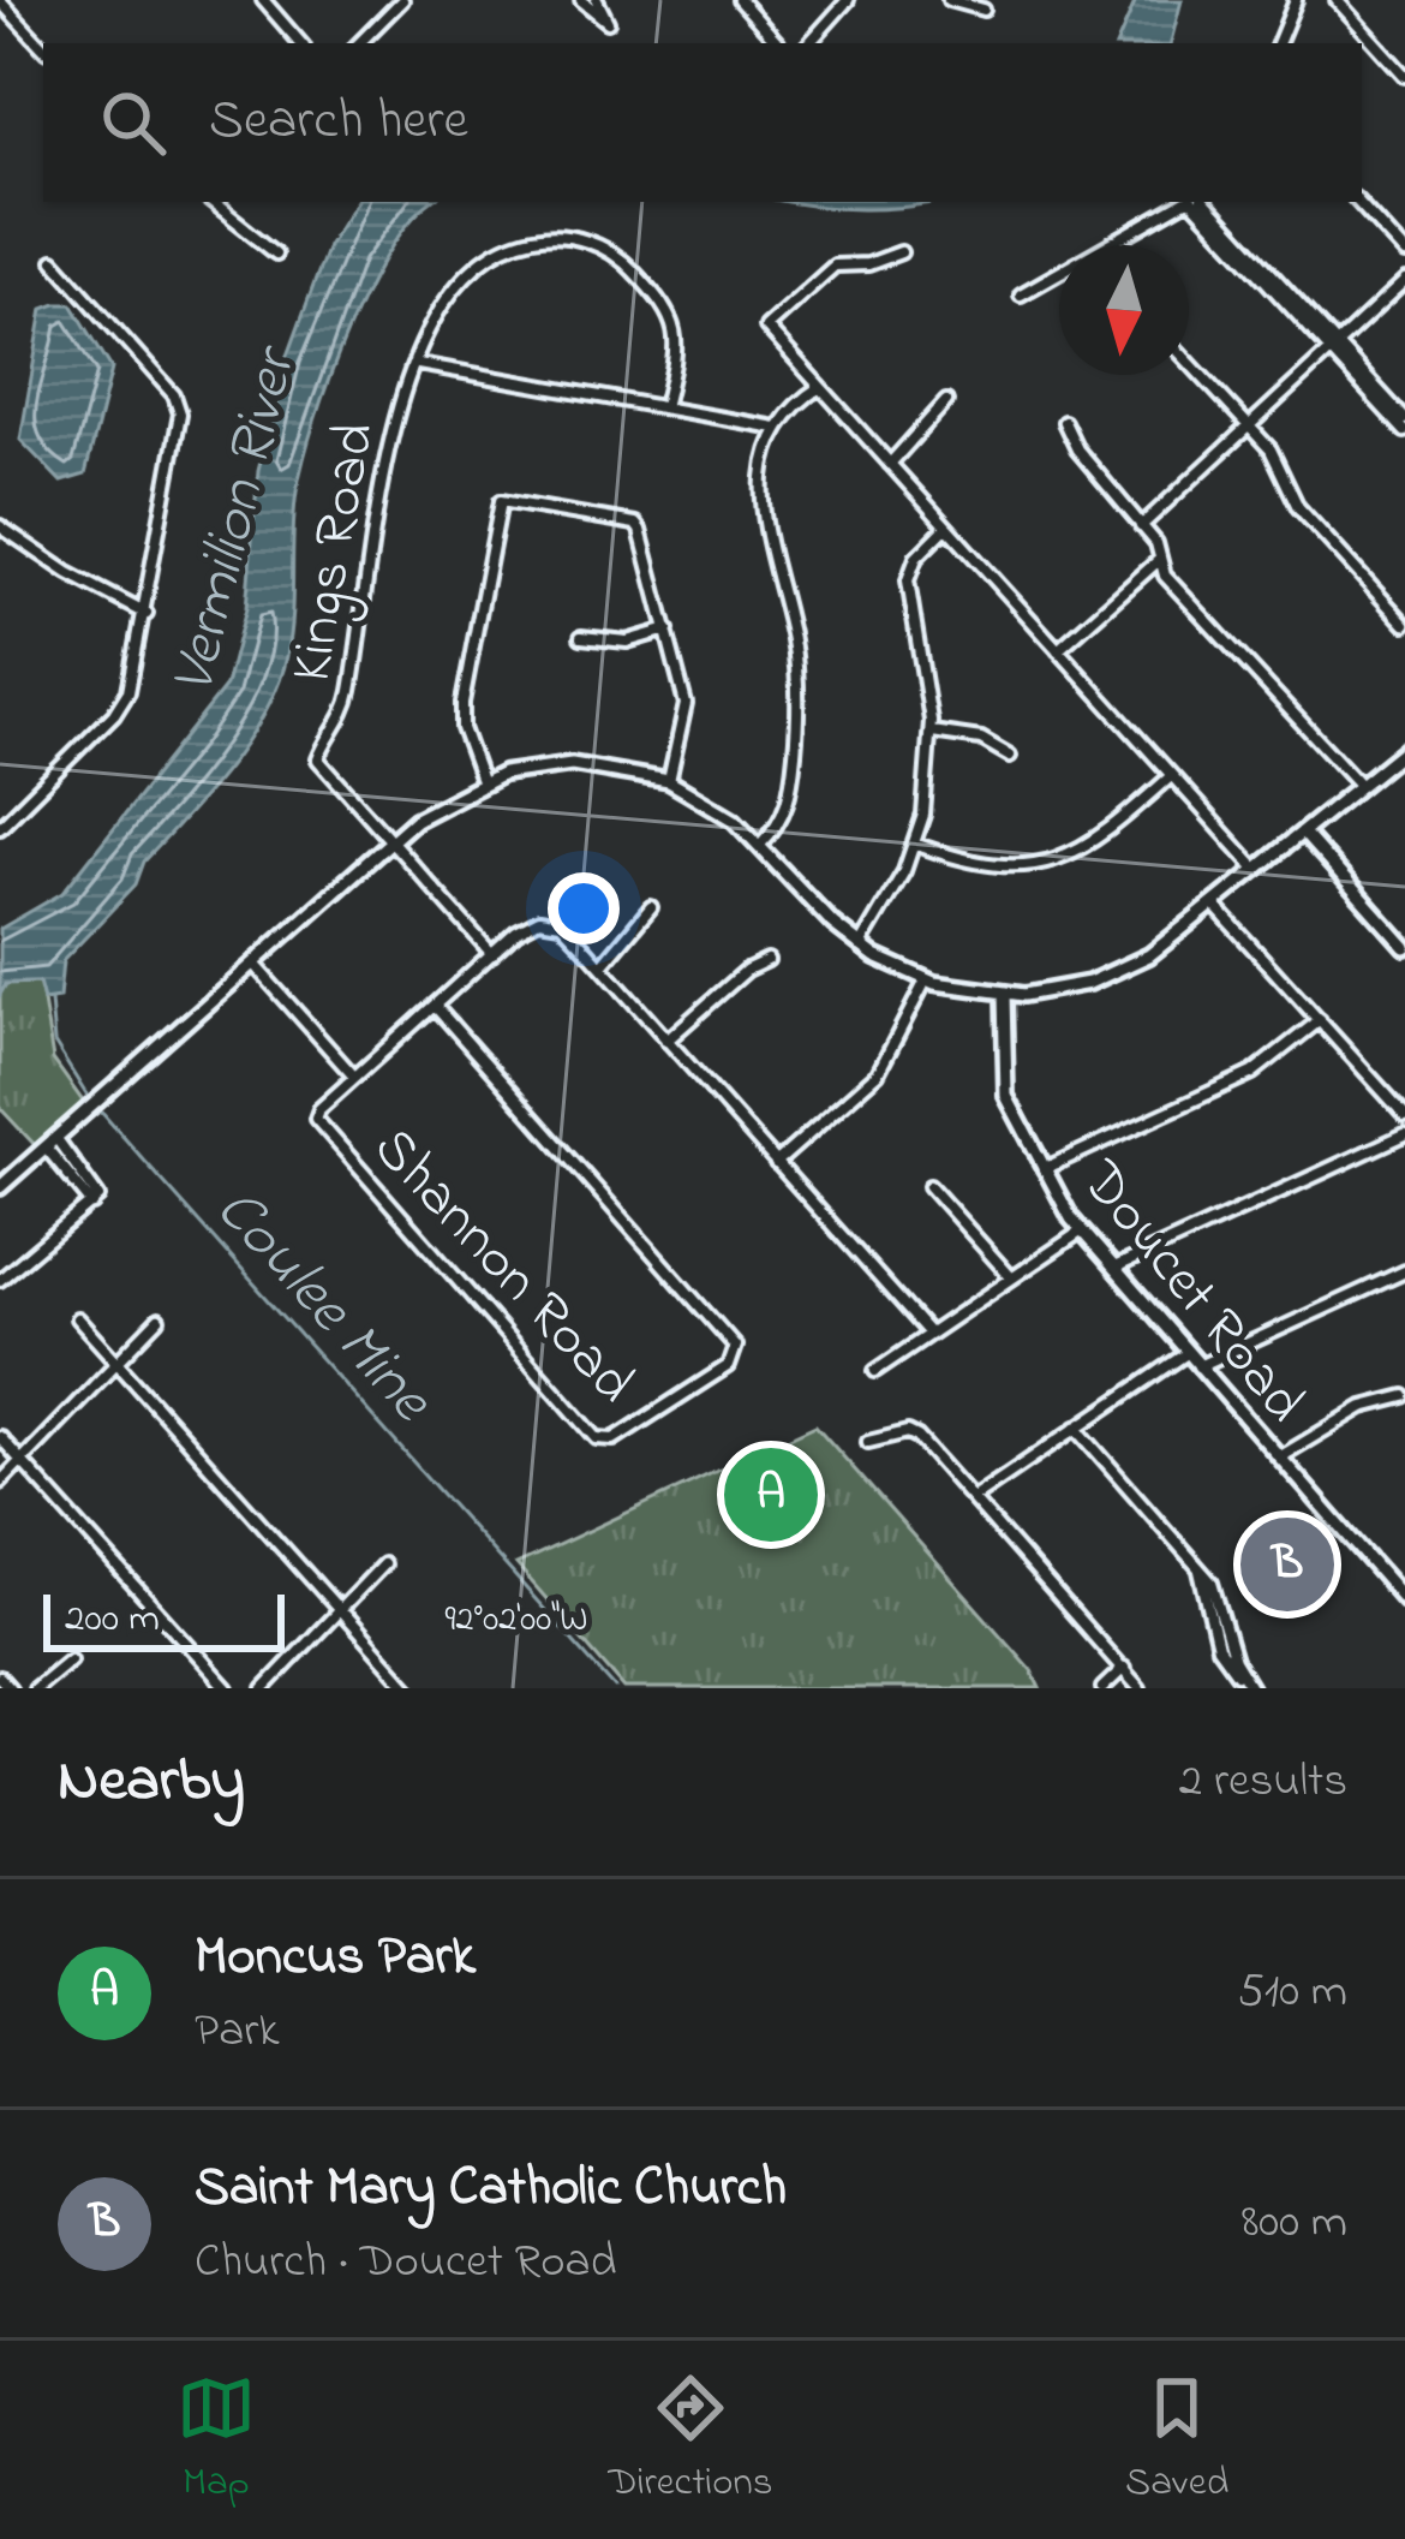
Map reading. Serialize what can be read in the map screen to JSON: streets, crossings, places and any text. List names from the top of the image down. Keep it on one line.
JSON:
{"streets":{"street":["Kings Road","Shannon Road","Doucet Road"]},"crossings":[["Kings Road","Shannon Road"]],"water":["Vermilion River","Coulee Mine"],"scale_bar":"200 m","north":"bottom","page":{"search":"Search here","pins":["A","B"],"scale":"200 m","heading":["Nearby","2 results"],"list":[{"mark":"A","name":"Moncus Park","note":"Park","value":"510 m"},{"mark":"B","name":"Saint Mary Catholic Church","note":"Church · Doucet Road","value":"800 m"}],"nav":["Map","Directions","Saved"]},"coordinates":["92°02'00\"W"]}
